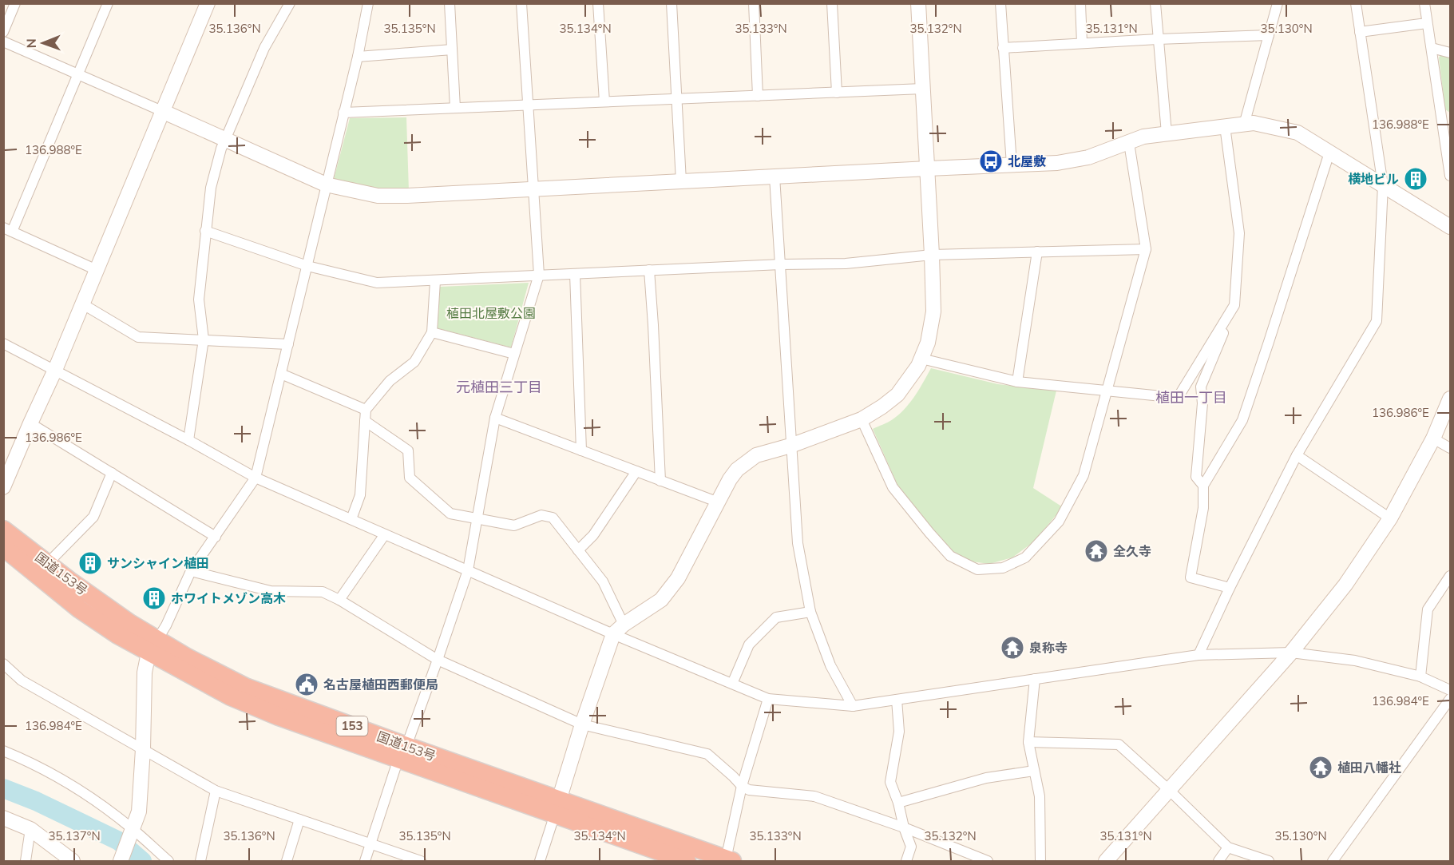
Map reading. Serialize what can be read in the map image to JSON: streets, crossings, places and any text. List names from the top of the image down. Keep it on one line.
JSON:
{"streets":{"highway":["国道153号","153"]},"districts":["元植田三丁目","植田一丁目"],"parks":["植田北屋敷公園"],"places":{"bus stop":["北屋敷"],"building":["横地ビル","サンシャイン植田","ホワイトメゾン高木"],"temple":["全久寺","泉称寺","植田八幡社"],"public building":["名古屋植田西郵便局"]},"north":"left","coordinates":["35.136°N","35.135°N","35.134°N","35.133°N","35.132°N","35.131°N","35.130°N","136.988°E","136.986°E","136.984°E","35.137°N"]}
